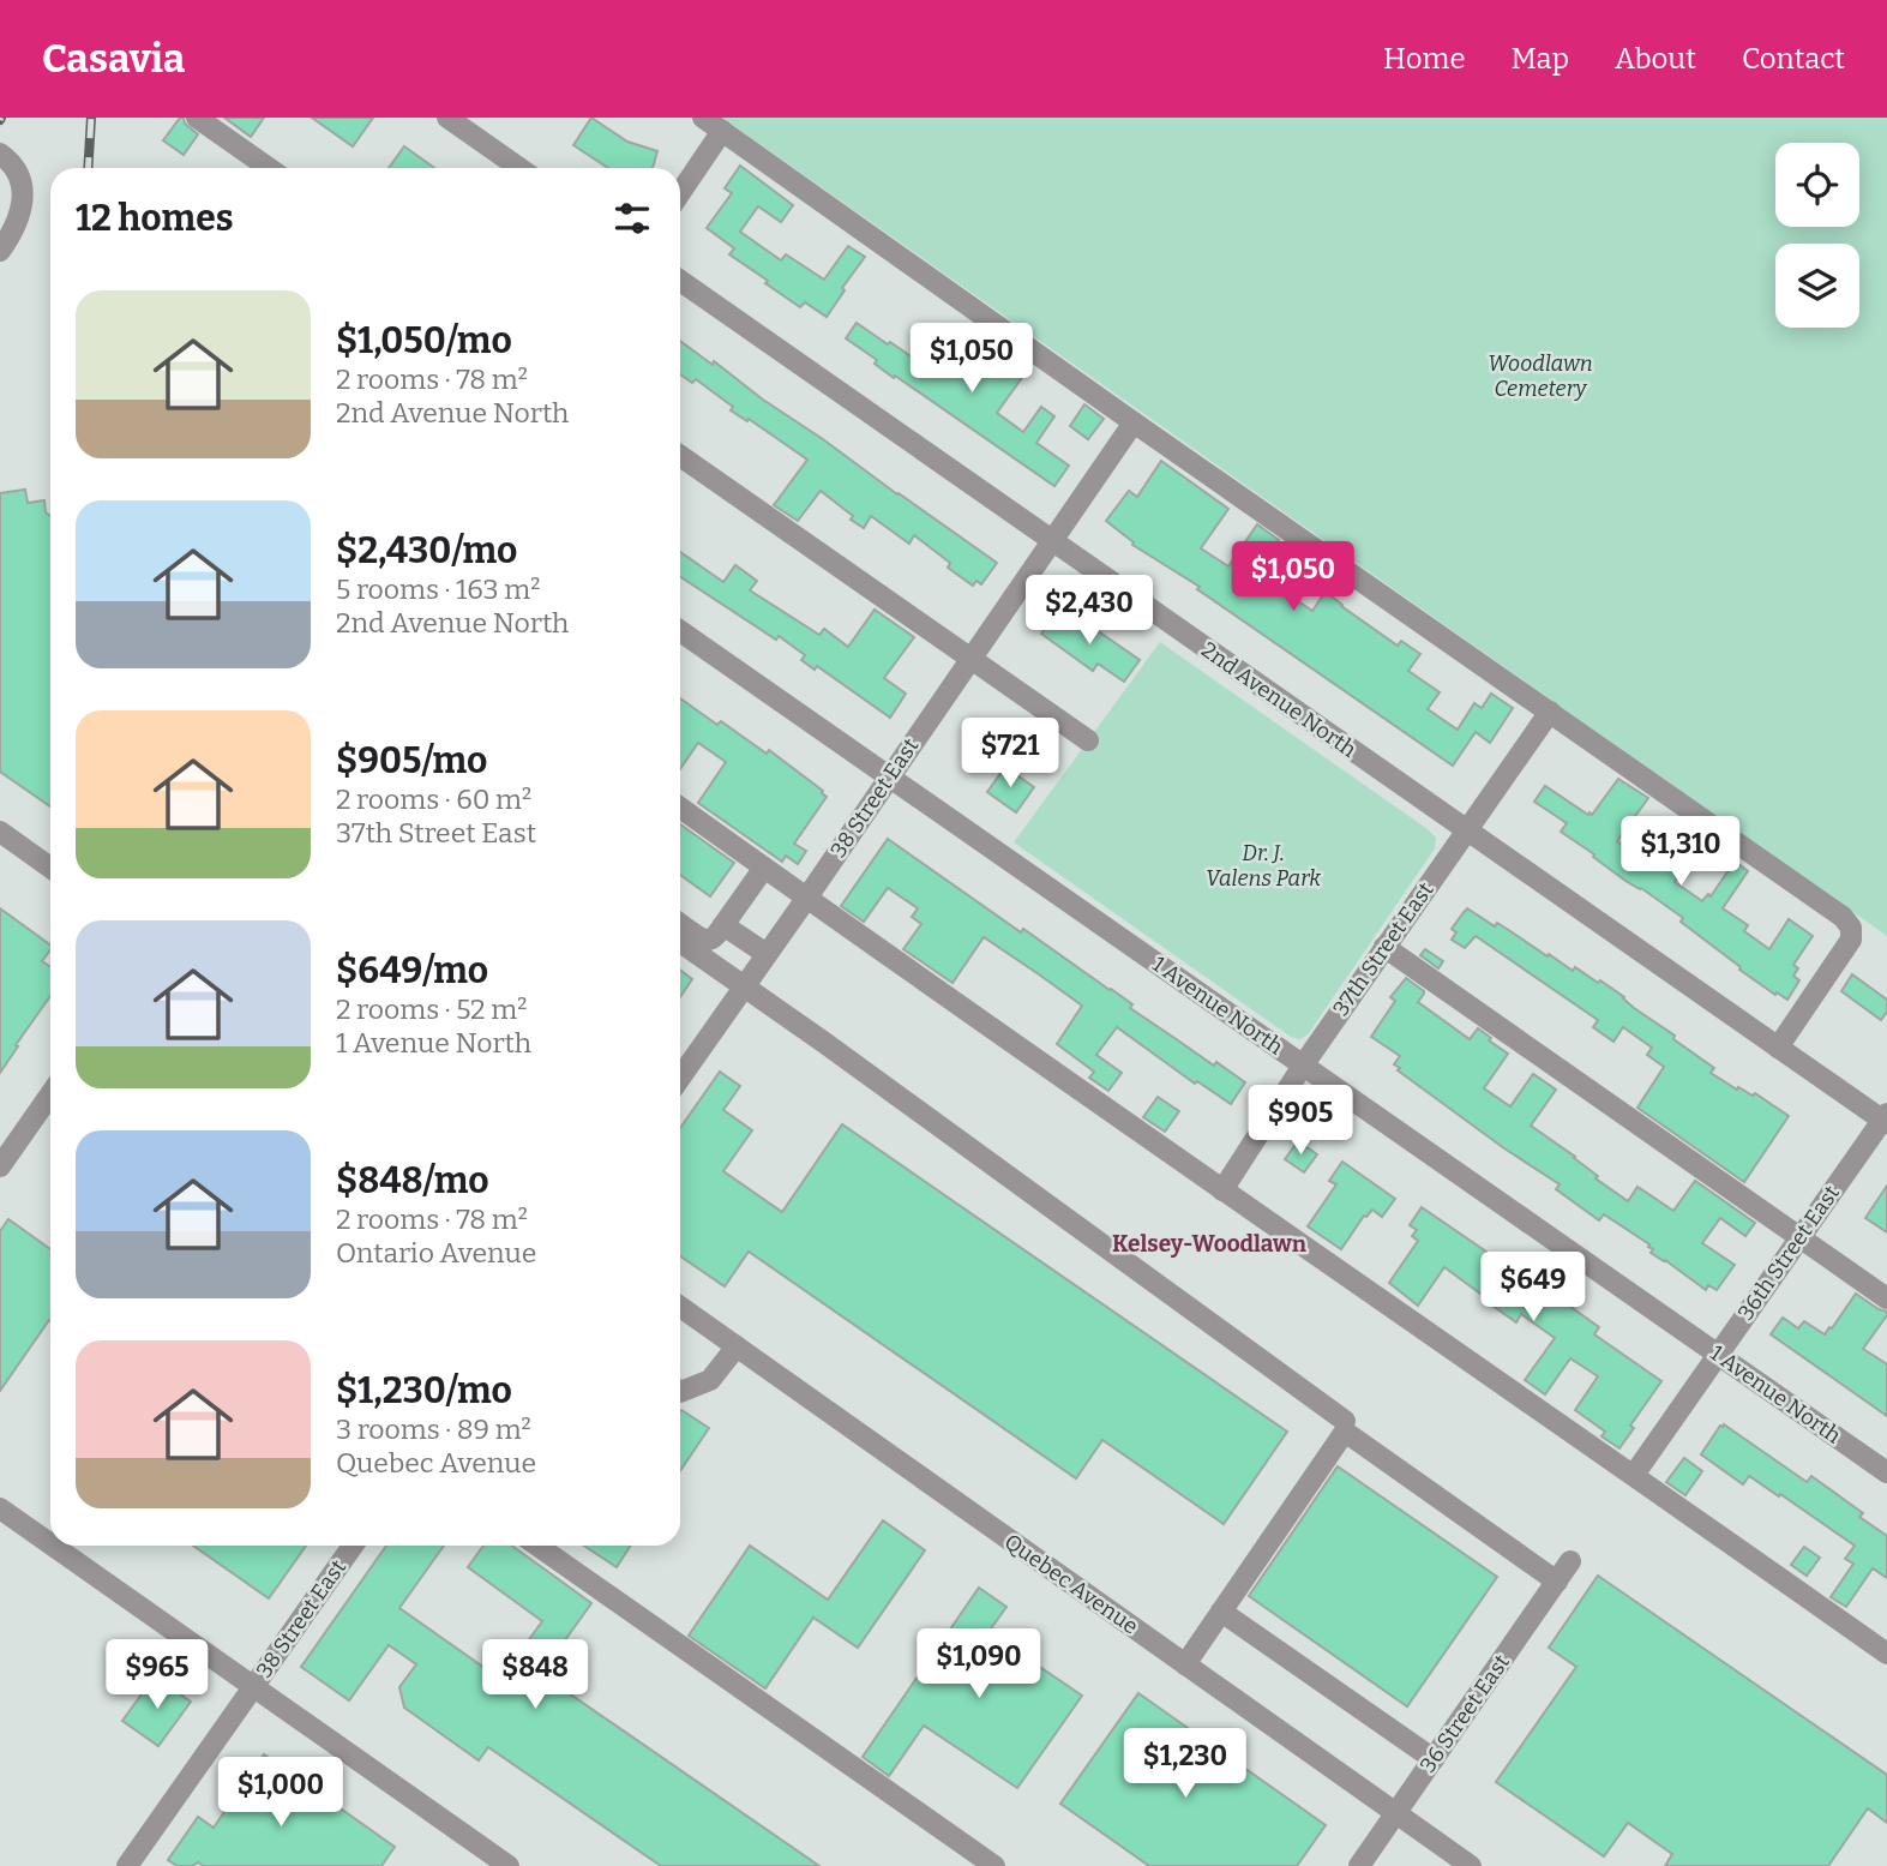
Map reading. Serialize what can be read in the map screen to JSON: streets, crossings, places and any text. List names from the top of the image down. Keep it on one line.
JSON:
{"streets":{"street":["2nd Avenue North","38 Street East","37th Street East","1 Avenue North","36th Street East","Quebec Avenue","36 Street East"]},"crossings":[["2nd Avenue North","38 Street East"],["2nd Avenue North","37th Street East"],["2nd Avenue North","36th Street East"],["38 Street East","1 Avenue North"],["37th Street East","1 Avenue North"],["1 Avenue North","36th Street East"],["Quebec Avenue","36 Street East"]],"districts":["Kelsey-Woodlawn"],"parks":["Woodlawn Cemetery","Dr. J. Valens Park"],"page":{"header":"Casavia","nav":["Home","Map","About","Contact"],"heading":"12 homes","list":[{"name":"$1,050/mo","note":"2 rooms · 78 m² · 2nd Avenue North"},{"name":"$2,430/mo","note":"5 rooms · 163 m² · 2nd Avenue North"},{"name":"$905/mo","note":"2 rooms · 60 m² · 37th Street East"},{"name":"$649/mo","note":"2 rooms · 52 m² · 1 Avenue North"},{"name":"$848/mo","note":"2 rooms · 78 m² · Ontario Avenue"},{"name":"$1,230/mo","note":"3 rooms · 89 m² · Quebec Avenue"}],"price":["$1,050","$1,050","$2,430","$721","$1,310","$905","$649","$1,090","$965","$848","$1,230","$1,000"]}}
